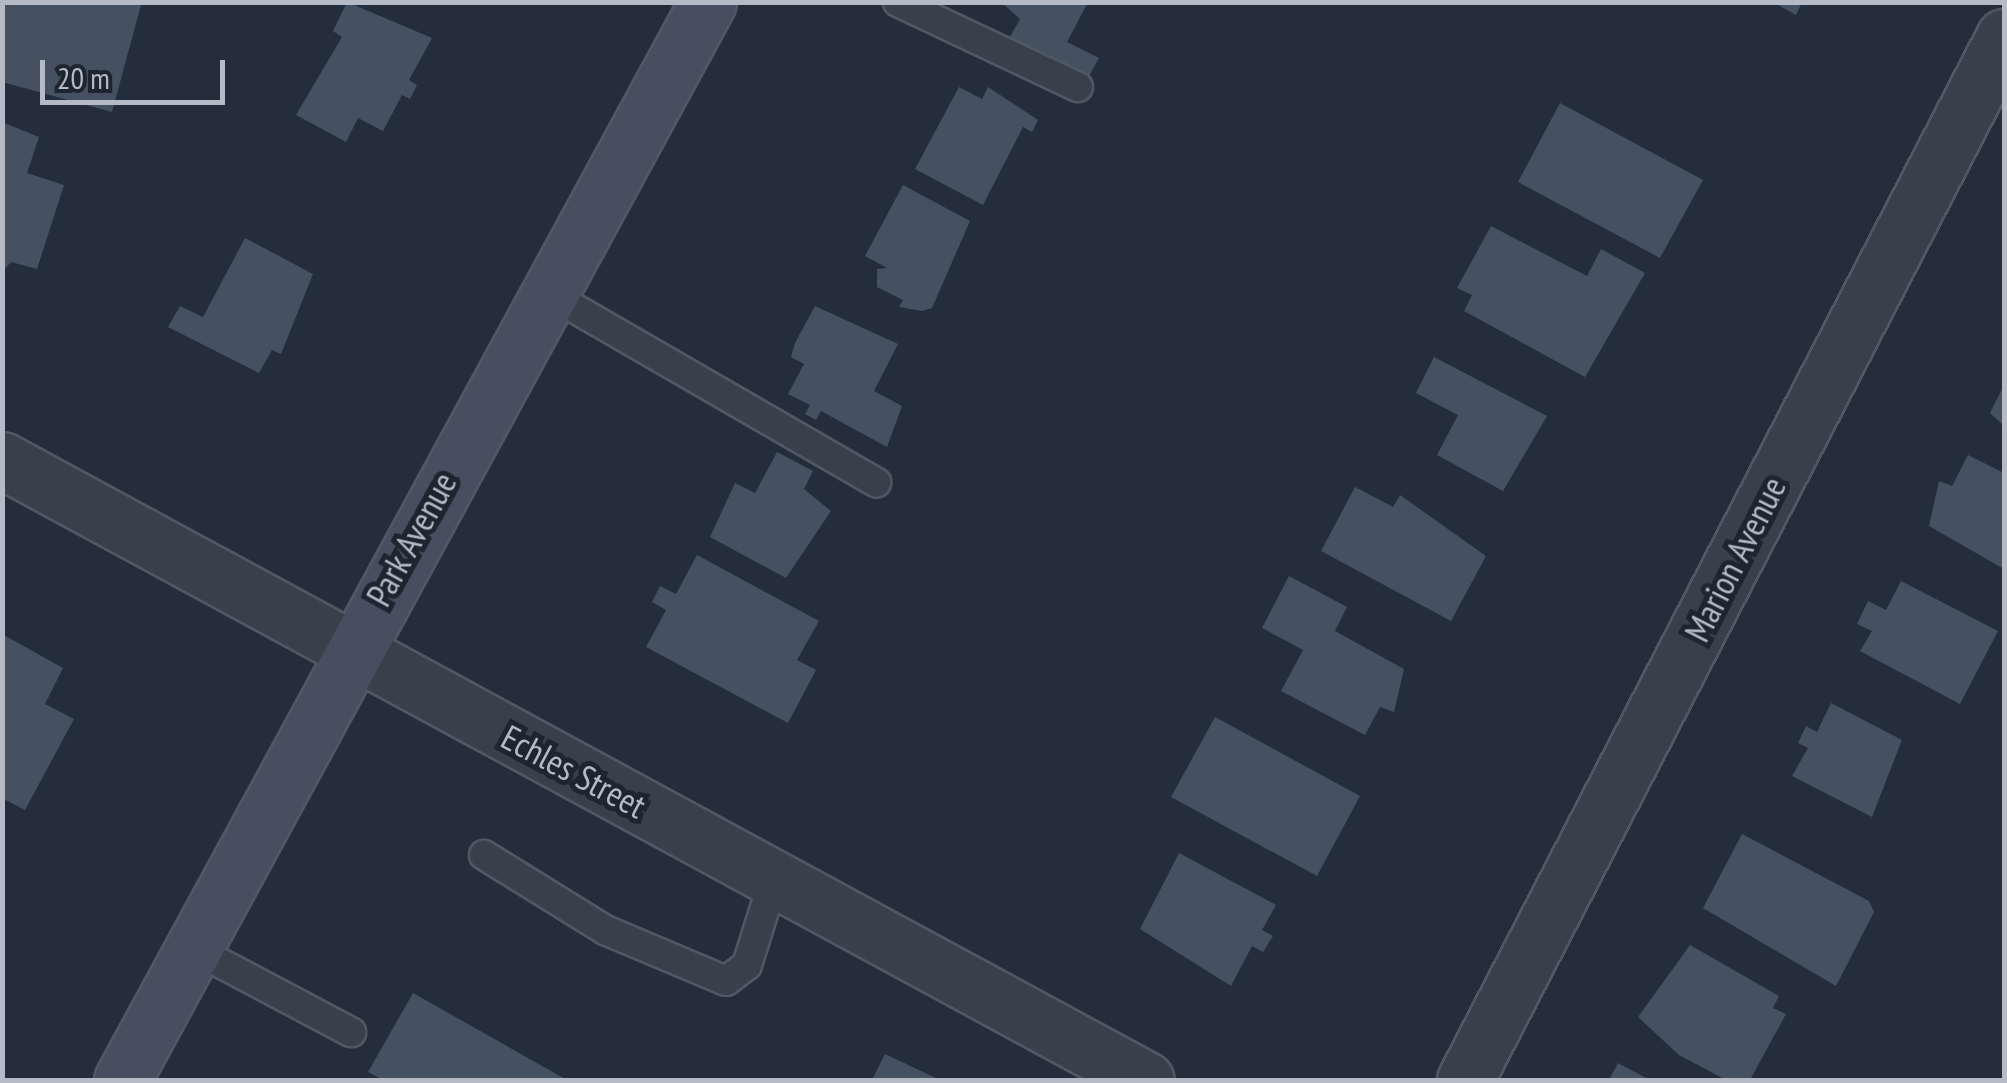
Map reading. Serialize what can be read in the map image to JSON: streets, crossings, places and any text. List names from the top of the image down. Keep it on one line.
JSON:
{"streets":{"main road":["Park Avenue"],"street":["Marion Avenue","Echles Street"]},"crossings":[["Park Avenue","Echles Street"]],"scale_bar":"20 m"}
